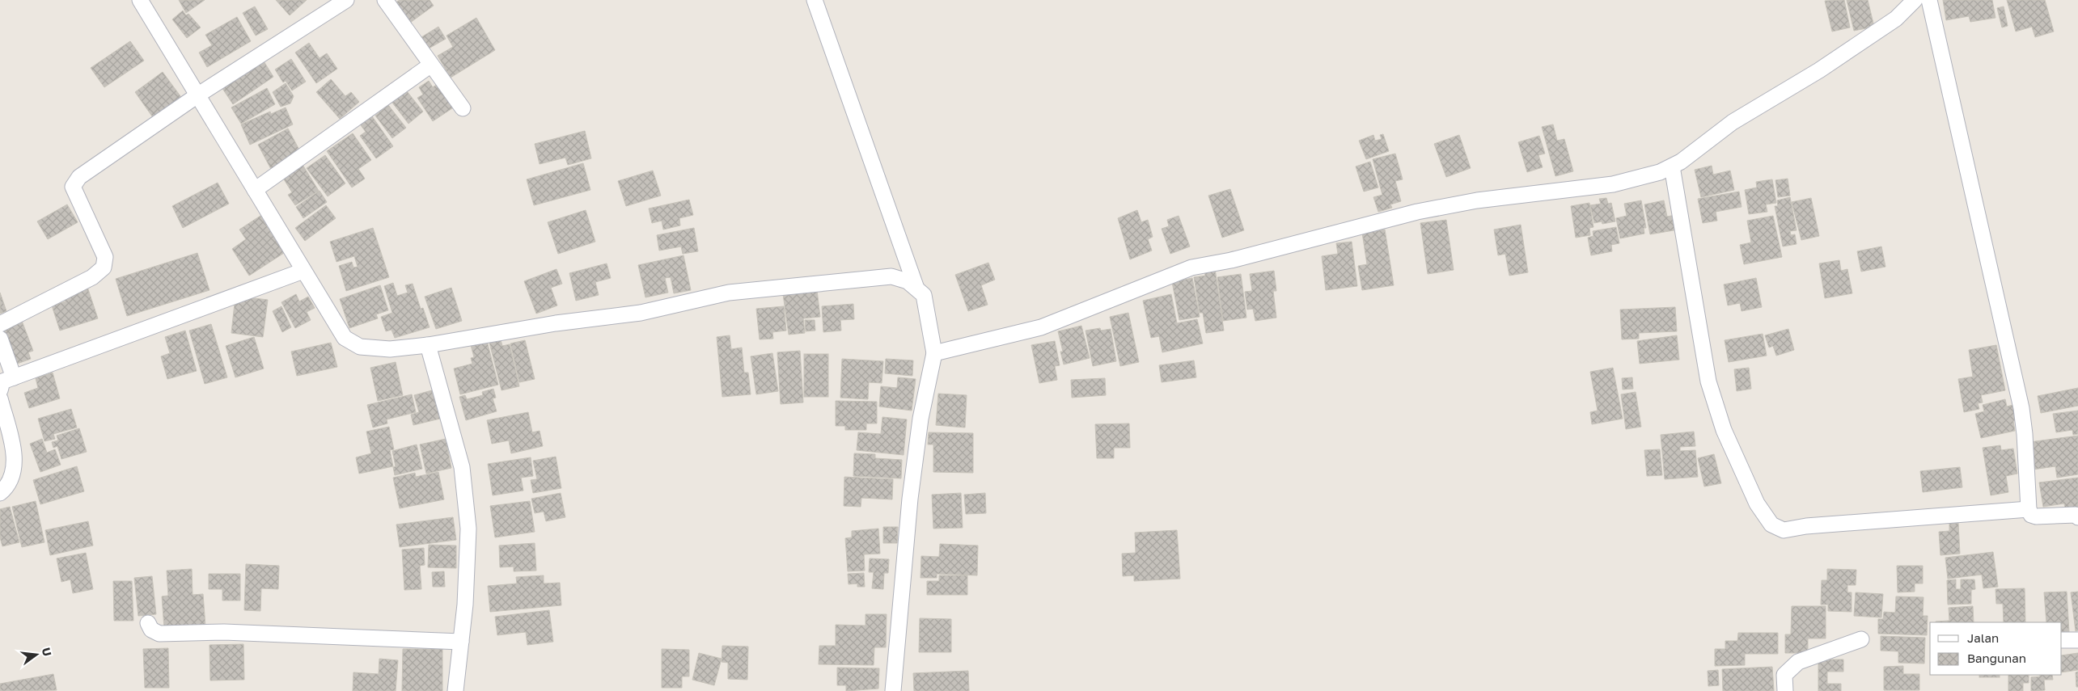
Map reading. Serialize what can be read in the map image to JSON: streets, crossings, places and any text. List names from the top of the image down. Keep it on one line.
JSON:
{"legend":["Jalan","Bangunan"],"north":"right"}
